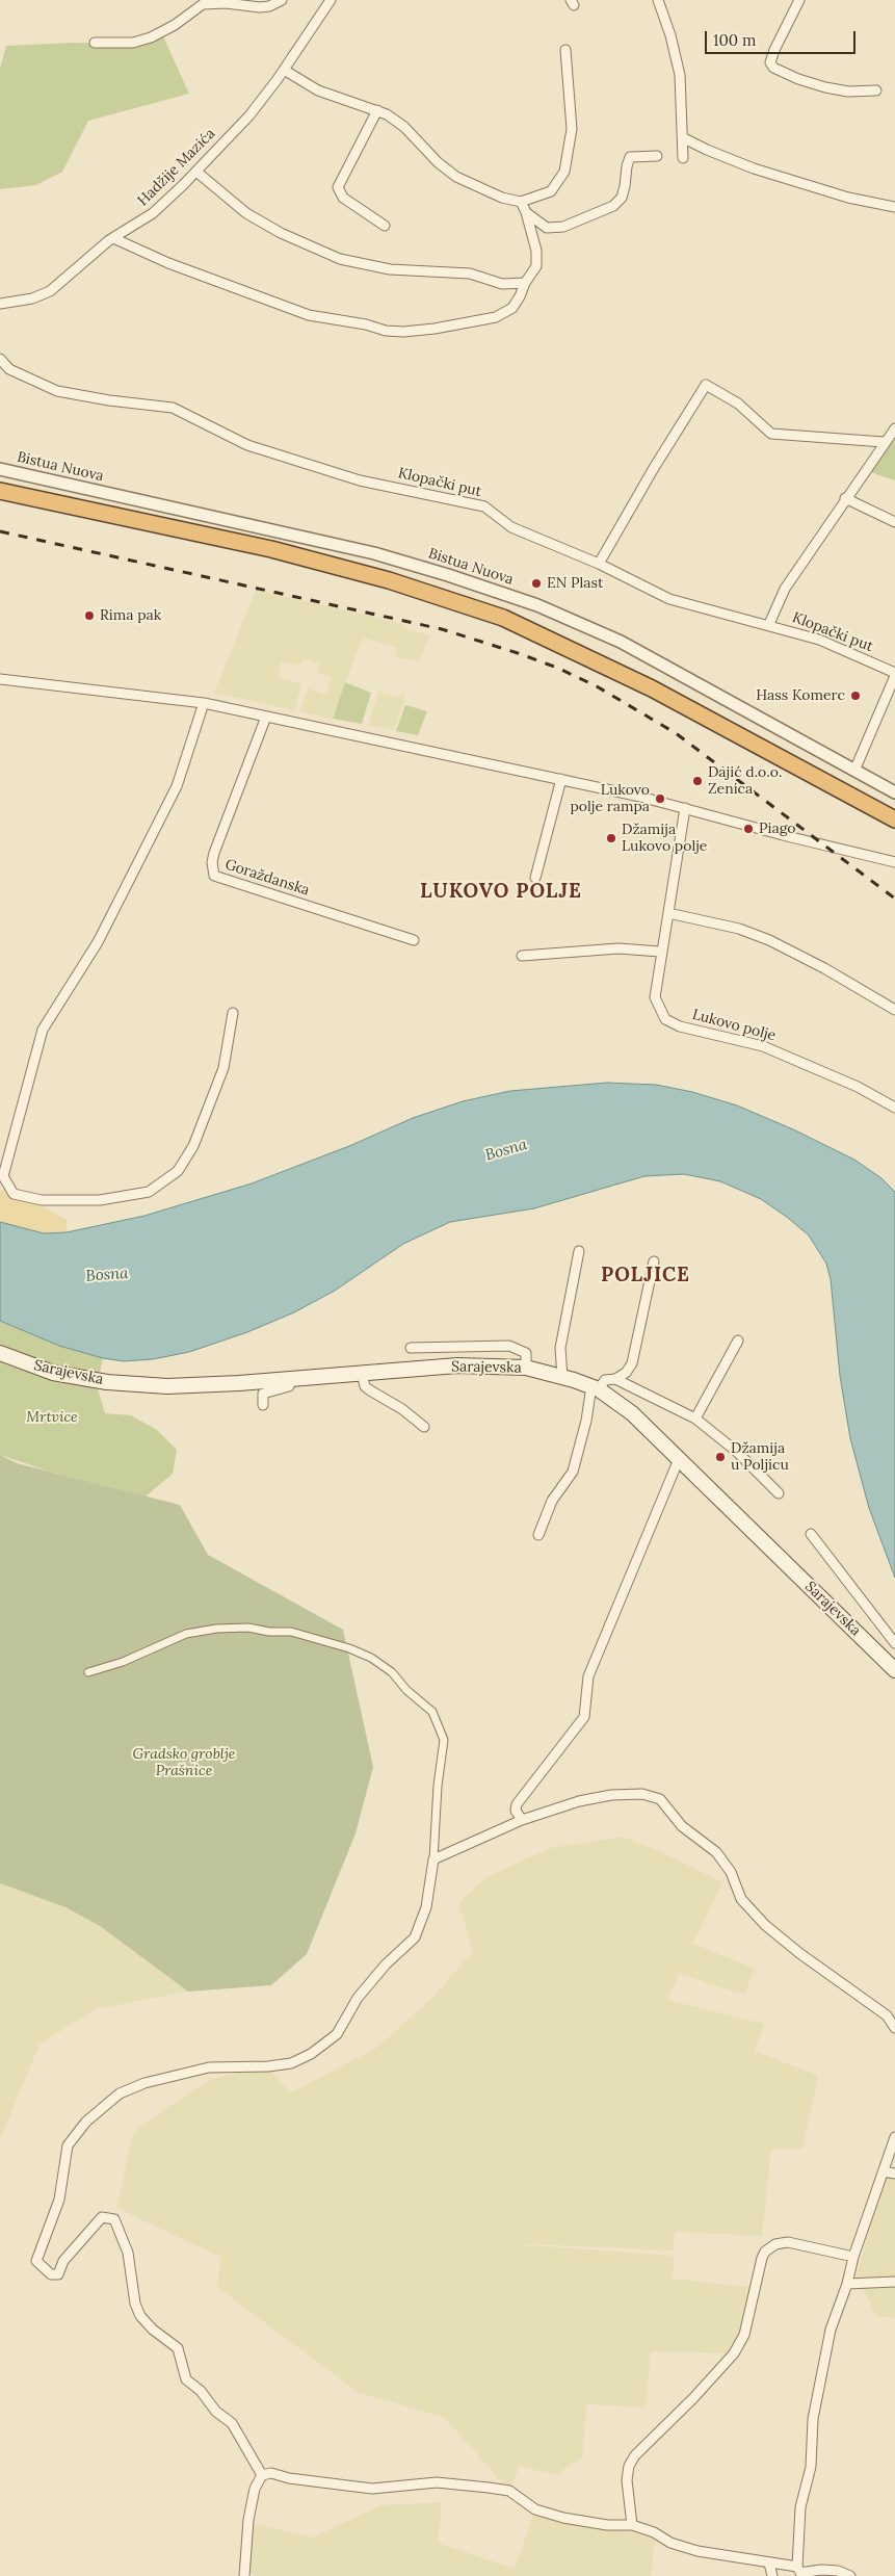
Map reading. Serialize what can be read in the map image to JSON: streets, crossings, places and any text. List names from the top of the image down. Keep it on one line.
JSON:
{"streets":{"main road":["Sarajevska"],"street":["Hadžije Mazića","Bistua Nuova","Klopački put","Goraždanska","Lukovo polje"]},"districts":["LUKOVO POLJE","POLJICE"],"water":["Bosna"],"parks":["Mrtvice","Gradsko groblje Prašnice"],"places":["EN Plast","Rima pak","Hass Komerc","Dajić d.o.o. Zenica","Lukovo polje rampa","Piago","Džamija Lukovo polje","Džamija u Poljicu"],"scale_bar":"100 m"}
